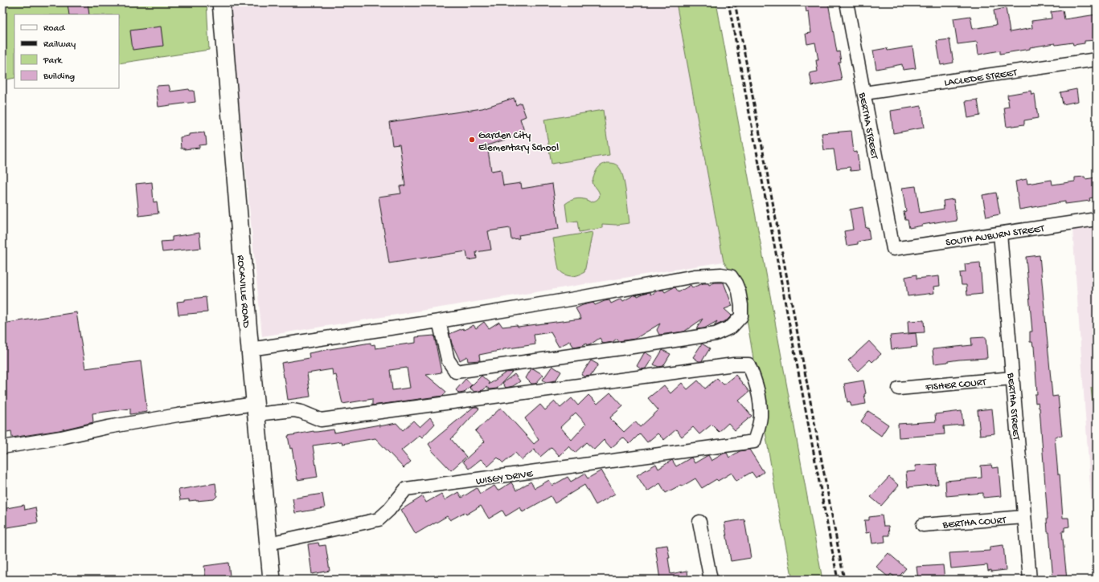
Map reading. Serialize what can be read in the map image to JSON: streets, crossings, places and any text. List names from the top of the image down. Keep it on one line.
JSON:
{"streets":{"main road":["ROCKVILLE ROAD"],"street":["LACLEDE STREET","BERTHA STREET","SOUTH AUBURN STREET","FISHER COURT","WISGY DRIVE","BERTHA COURT"]},"crossings":[["LACLEDE STREET","BERTHA STREET"],["BERTHA STREET","SOUTH AUBURN STREET"],["BERTHA STREET","FISHER COURT"],["BERTHA STREET","BERTHA COURT"],["ROCKVILLE ROAD","WISGY DRIVE"]],"places":["Garden City Elementary School"],"legend":["Road","Railway","Park","Building"]}
